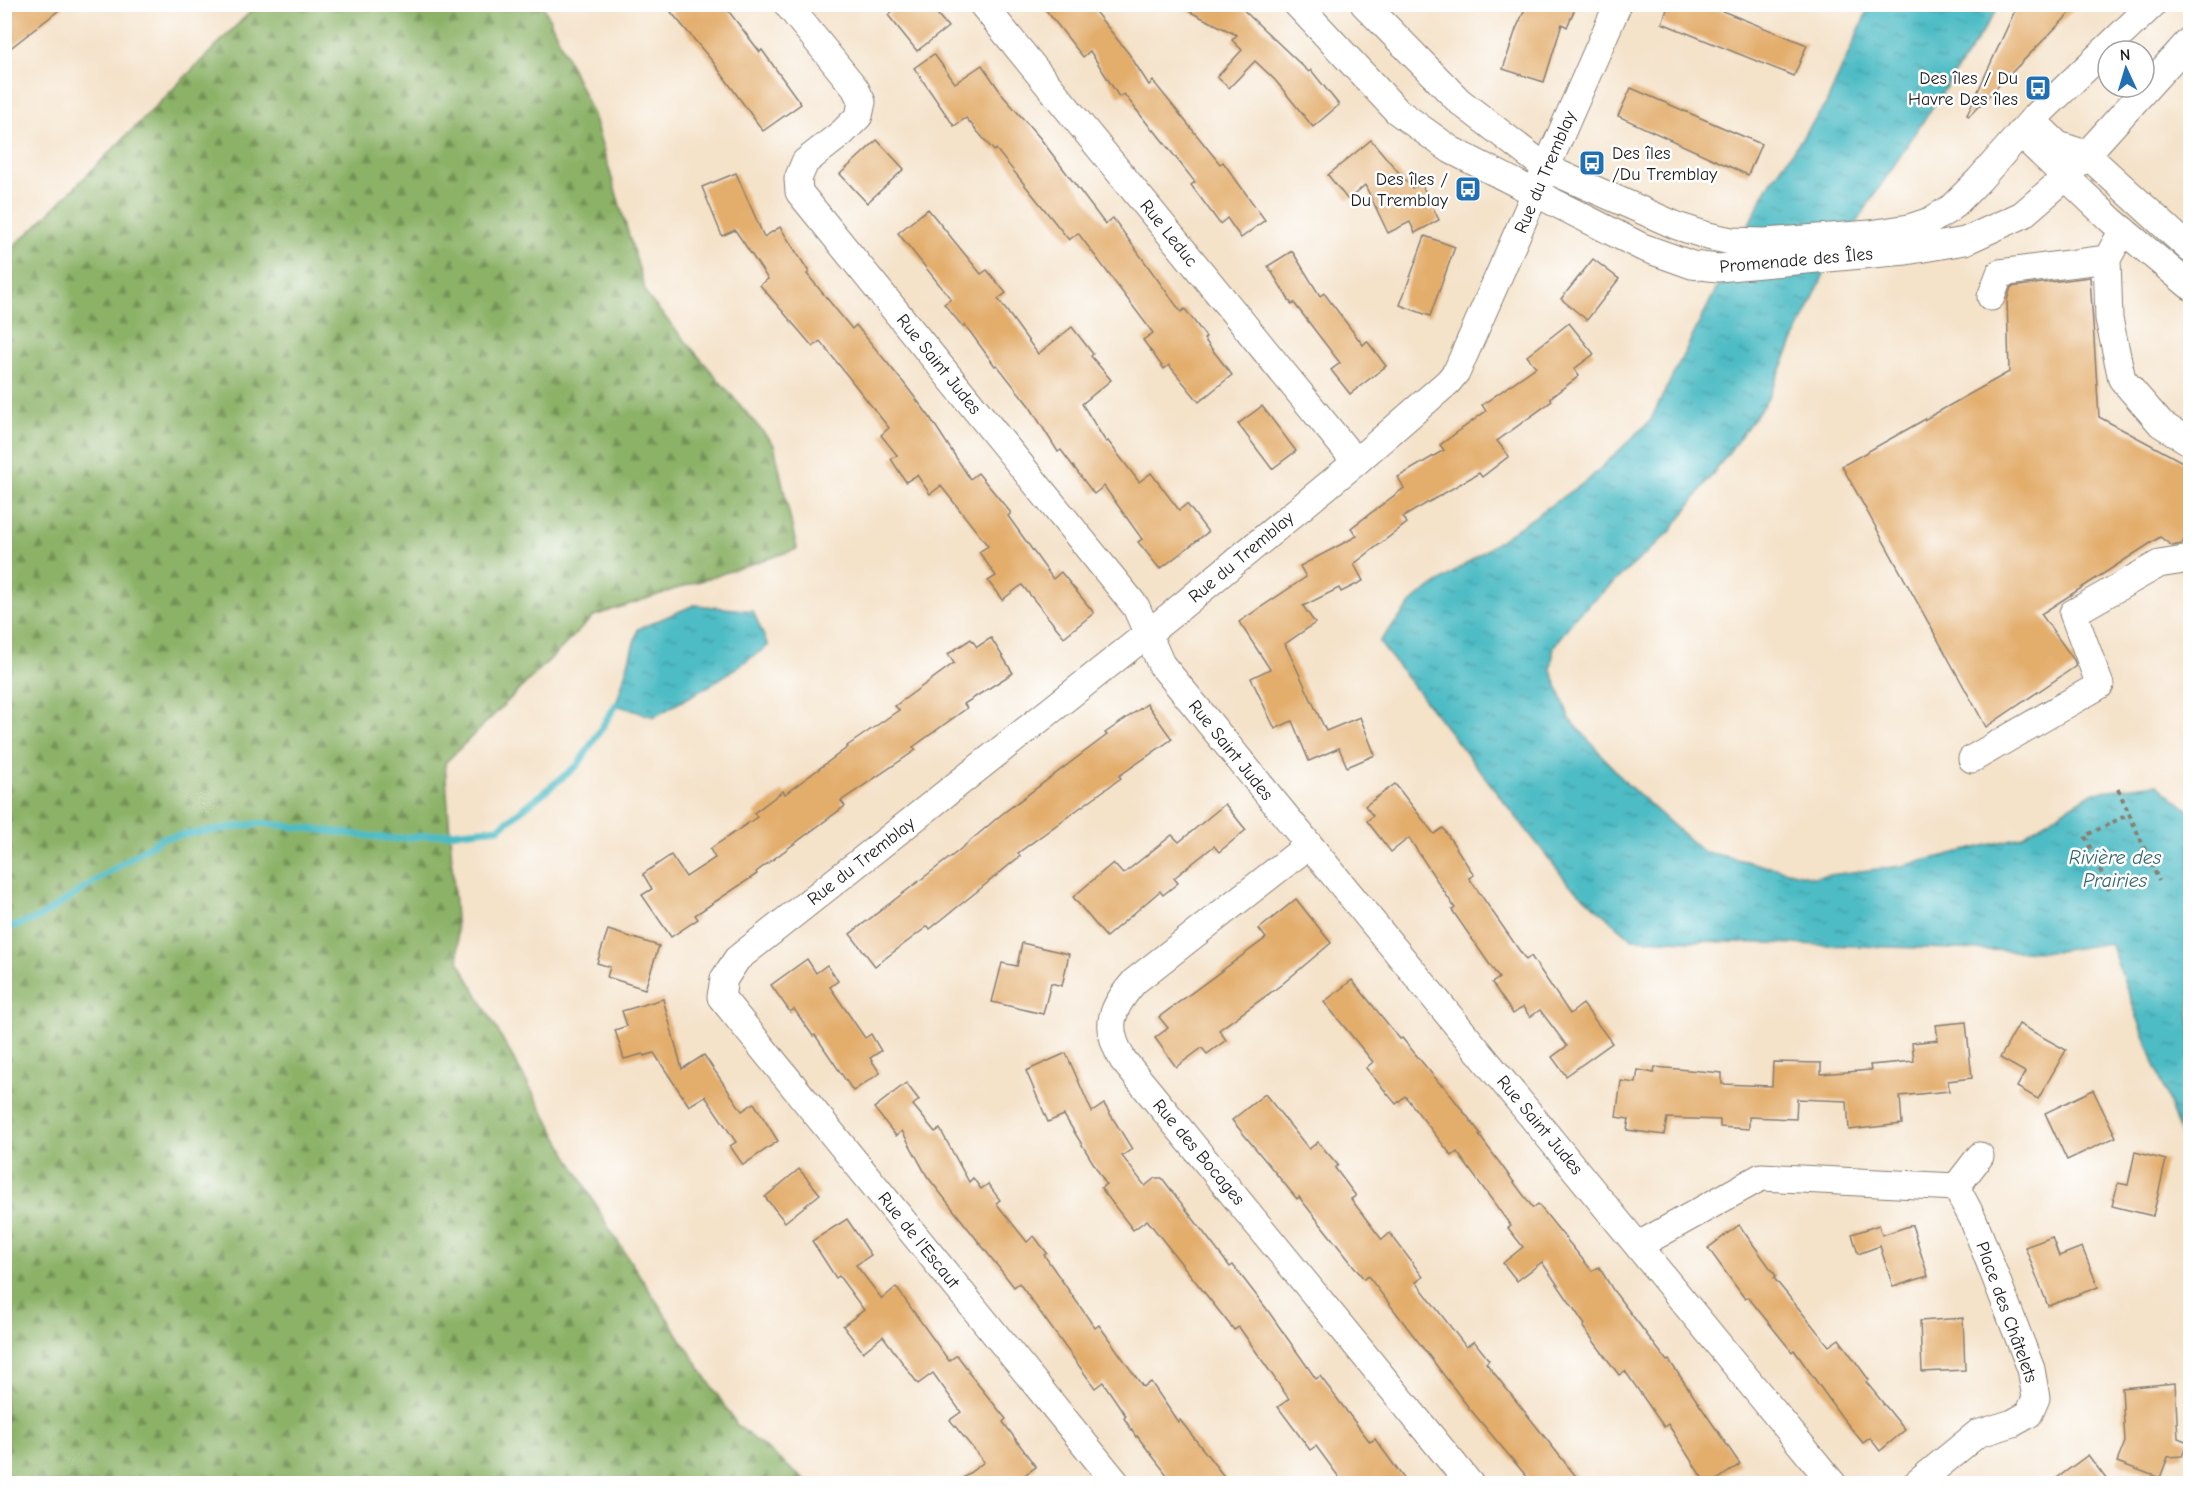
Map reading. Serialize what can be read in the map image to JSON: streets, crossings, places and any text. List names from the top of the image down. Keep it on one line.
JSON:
{"streets":{"street":["Rue du Tremblay","Rue Leduc","Promenade des Îles","Rue Saint Judes","Rue des Bocages","Rue de l'Escaut","Place des Châtelets"]},"crossings":[["Rue du Tremblay","Rue Leduc"],["Rue du Tremblay","Promenade des Îles"],["Rue du Tremblay","Rue Saint Judes"],["Rue du Tremblay","Rue de l'Escaut"],["Rue Saint Judes","Rue des Bocages"]],"water":["Rivière des Prairies"],"places":{"bus stop":["Des îles / Du Havre Des îles","Des îles /Du Tremblay","Des îles / Du Tremblay"]},"north":"top"}
